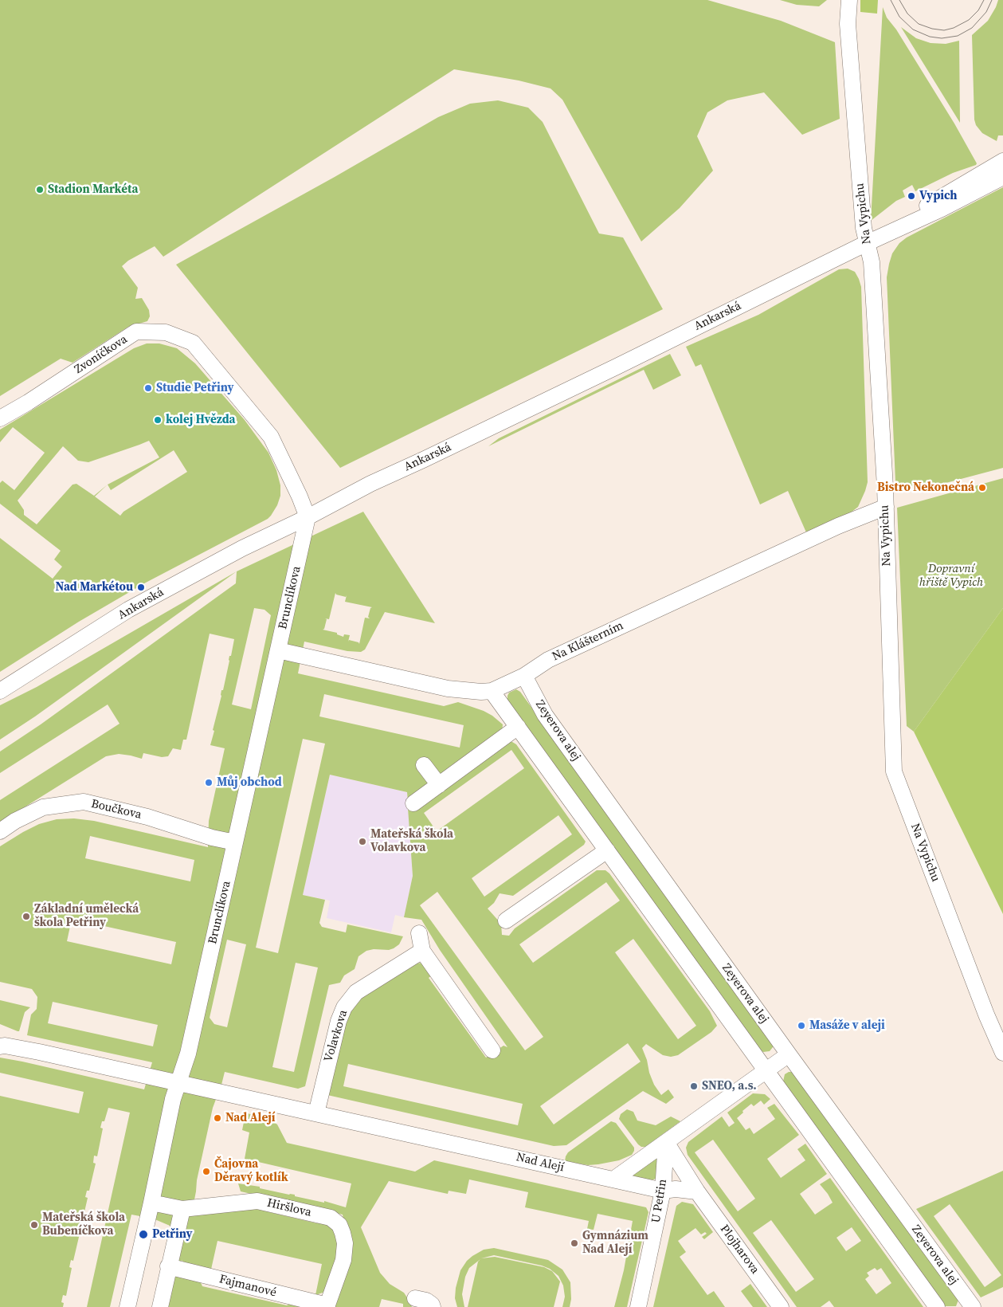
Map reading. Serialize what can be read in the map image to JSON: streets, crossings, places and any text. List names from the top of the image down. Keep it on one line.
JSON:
{"streets":{"street":["Na Vypichu","Ankarská","Zvoníčkova","Brunclíkova","Na Klášterním","Zeyerova alej","Boučkova","Volavkova","Nad Alejí","U Petřin","Hiršlova","Plojharova","Fajmanové"]},"crossings":[["Na Vypichu","Ankarská"],["Na Vypichu","Na Klášterním"],["Ankarská","Zvoníčkova"],["Ankarská","Brunclíkova"],["Zvoníčkova","Brunclíkova"],["Brunclíkova","Na Klášterním"],["Brunclíkova","Boučkova"],["Brunclíkova","Nad Alejí"],["Brunclíkova","Hiršlova"],["Na Klášterním","Zeyerova alej"],["Volavkova","Nad Alejí"],["Nad Alejí","U Petřin"],["U Petřin","Plojharova"],["Hiršlova","Fajmanové"]],"parks":["Dopravní hřiště Vypich"],"places":["Stadion Markéta","Vypich","Studie Petřiny","kolej Hvězda","Bistro Nekonečná","Nad Markétou","Můj obchod","Mateřská škola Volavkova","Základní umělecká škola Petřiny","Masáže v aleji","SNEO, a.s.","Nad Alejí","Čajovna Děravý kotlík","Mateřská škola Bubeníčkova","Petřiny","Gymnázium Nad Alejí"]}
